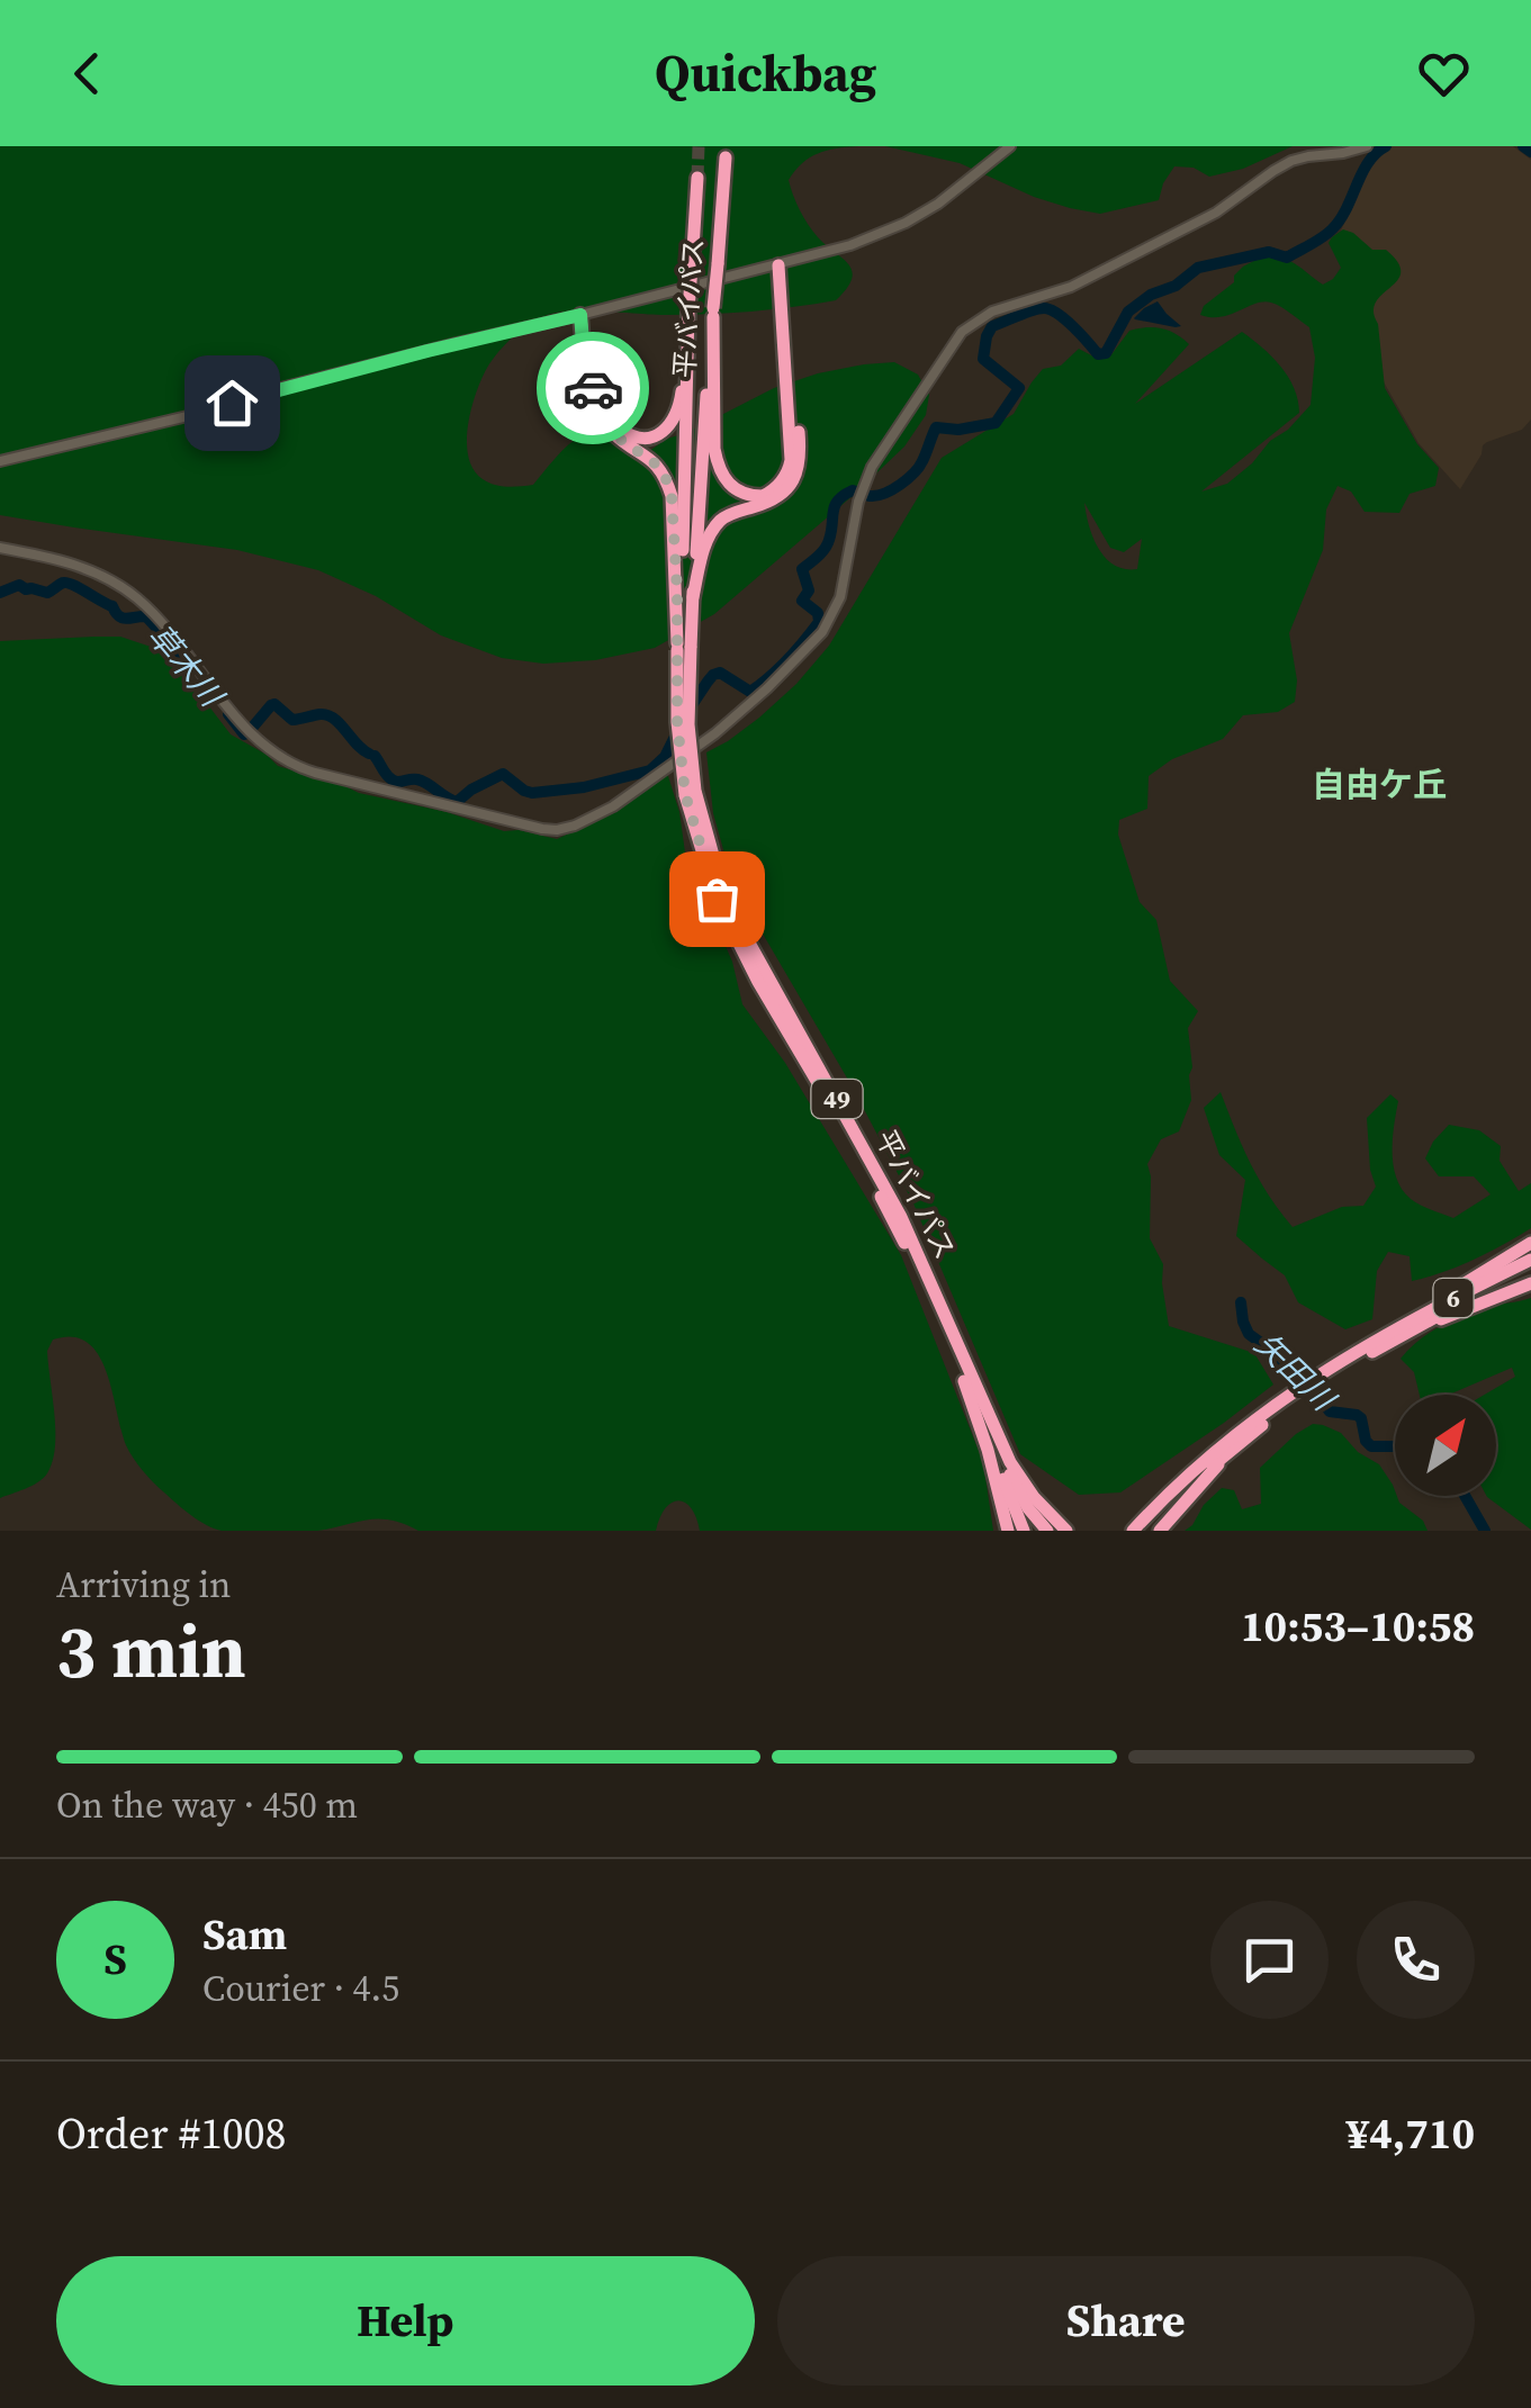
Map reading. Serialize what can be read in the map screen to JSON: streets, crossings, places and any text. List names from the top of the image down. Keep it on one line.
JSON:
{"streets":{"highway":["平バイパス","49","6"]},"crossings":[["平バイパス","49"]],"districts":["自由ケ丘"],"water":["草木川","矢田川"],"north":"top right","page":{"header":"Quickbag","heading":["3 min","Arriving in","10:53–10:58"],"panel":["Sam","Courier · 4.5","Order #1008","¥4,710"],"bar":"On the way · 450 m","round":"S","buttons":["Help","Share"]}}
